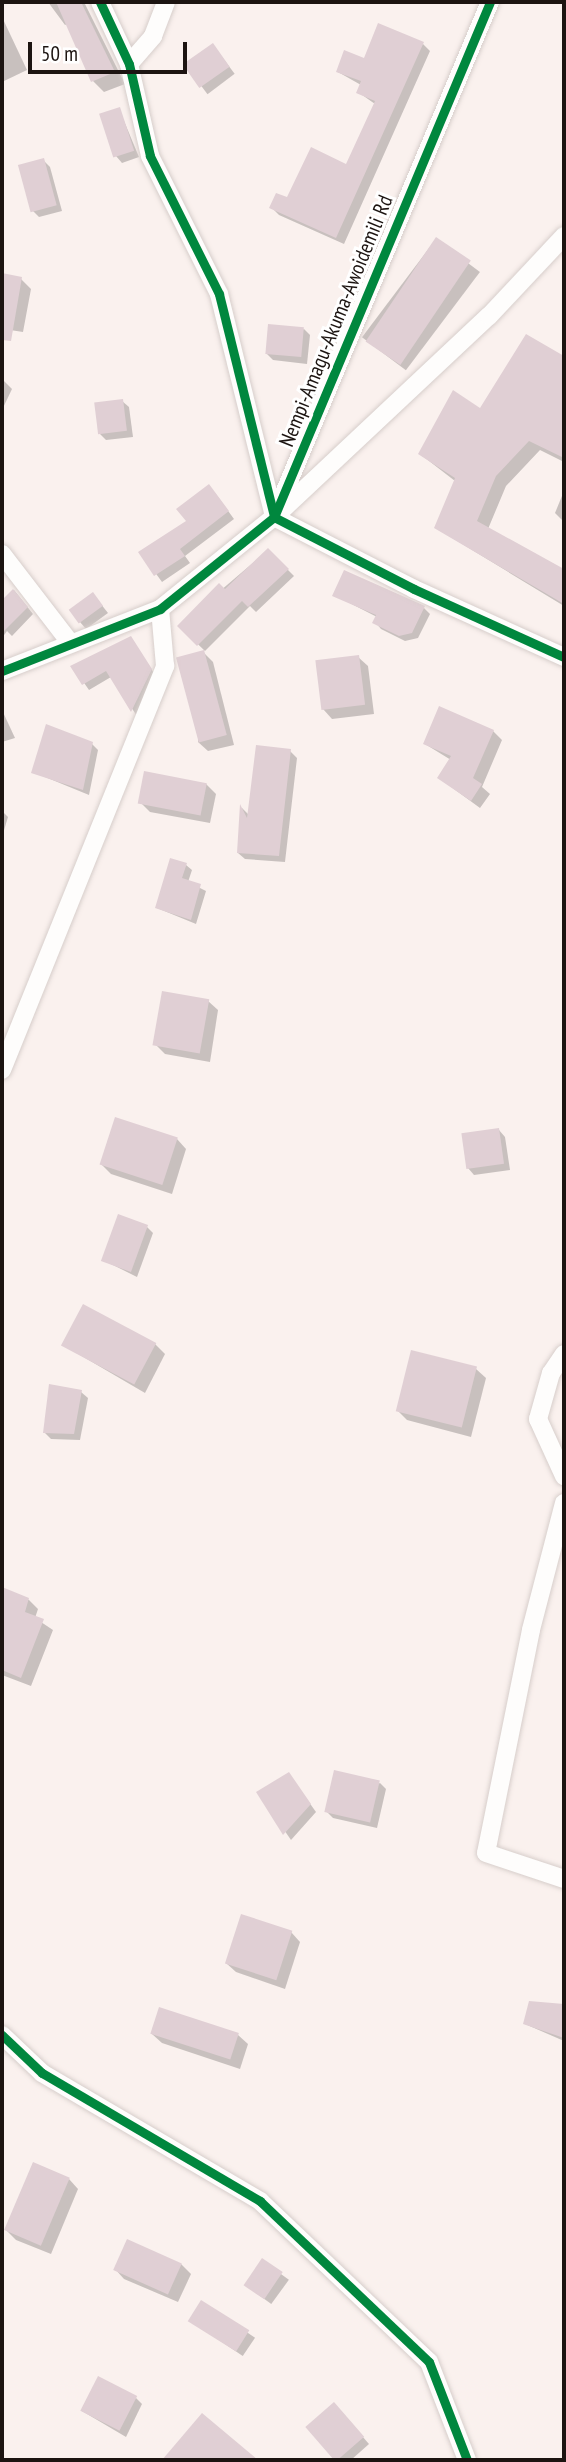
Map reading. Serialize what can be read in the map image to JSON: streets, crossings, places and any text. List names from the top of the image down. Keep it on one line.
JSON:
{"streets":{"street":["Nempi-Amagu-Akuma-Awoidemili Rd"]},"scale_bar":"50 m"}
